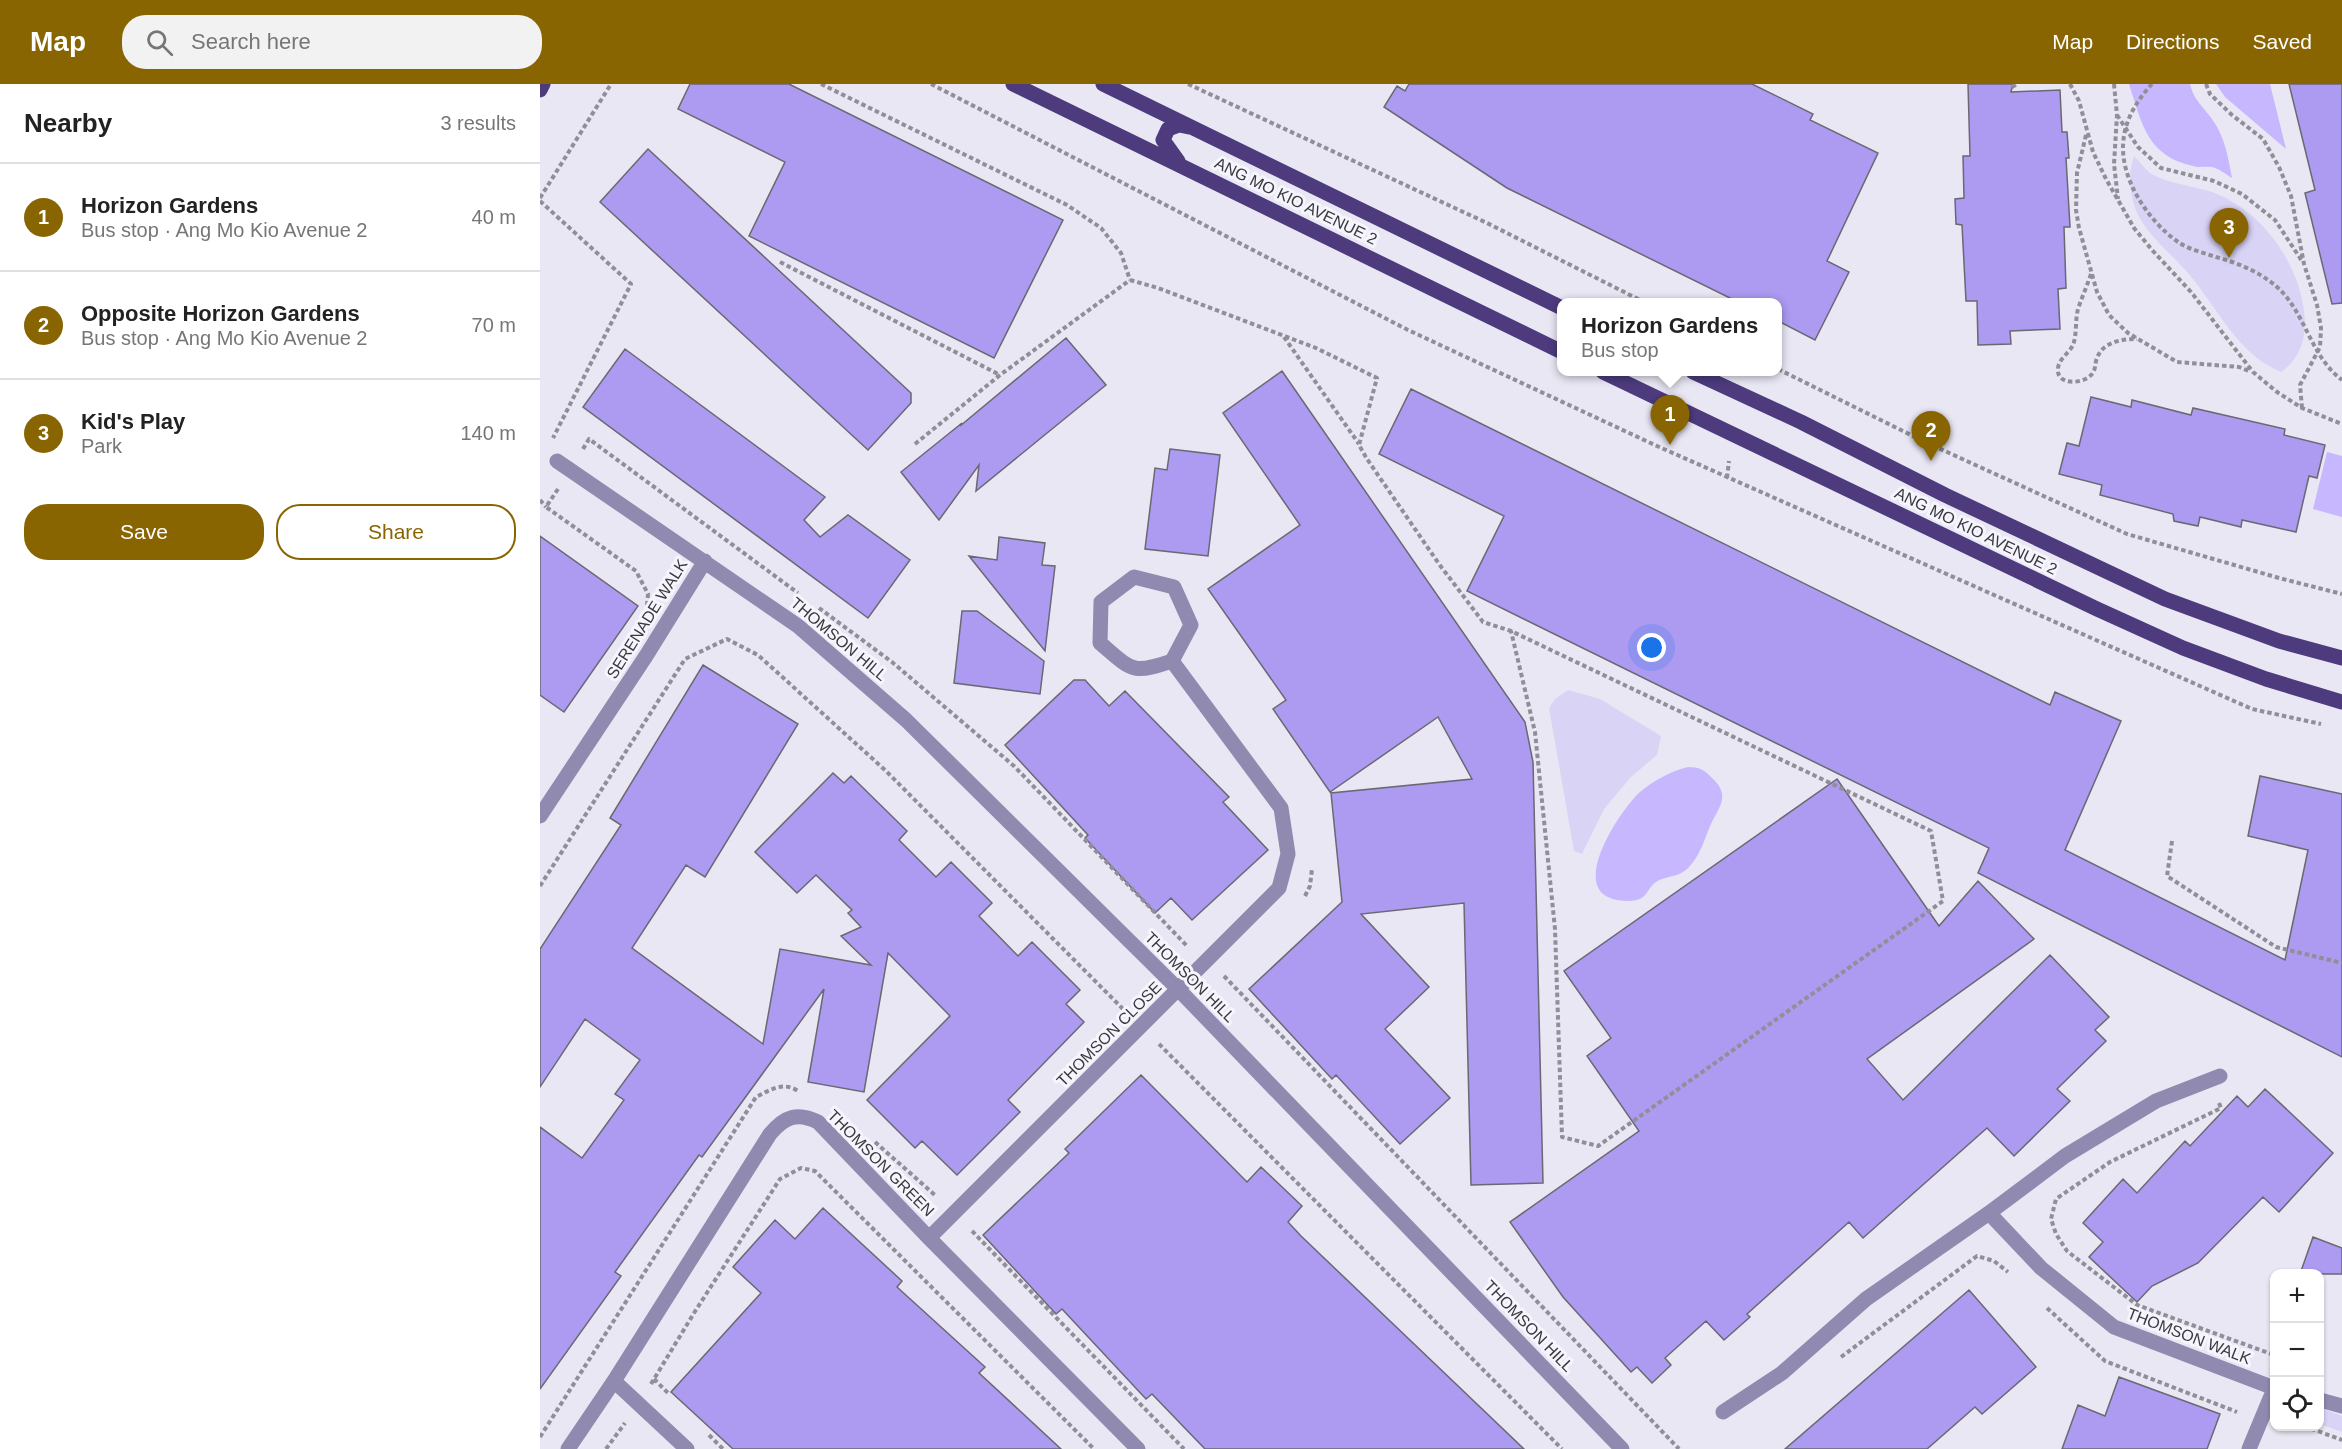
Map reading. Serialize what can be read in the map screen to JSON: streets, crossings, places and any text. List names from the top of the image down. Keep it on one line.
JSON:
{"streets":{"main road":["ANG MO KIO AVENUE 2"],"street":["SERENADE WALK","THOMSON HILL","THOMSON CLOSE","THOMSON GREEN","THOMSON WALK"]},"crossings":[["SERENADE WALK","THOMSON HILL"],["THOMSON HILL","THOMSON CLOSE"],["THOMSON CLOSE","THOMSON GREEN"]],"page":{"header":"Map","search":"Search here","nav":["Map","Directions","Saved"],"heading":["Nearby","3 results"],"list":[{"mark":"1","name":"Horizon Gardens","note":"Bus stop · Ang Mo Kio Avenue 2","value":"40 m"},{"mark":"2","name":"Opposite Horizon Gardens","note":"Bus stop · Ang Mo Kio Avenue 2","value":"70 m"},{"mark":"3","name":"Kid's Play","note":"Park","value":"140 m"}],"pins":["3","1","2"],"popup":["Horizon Gardens","Bus stop"],"buttons":["Save","Share"],"map_buttons":["+","−"]}}
